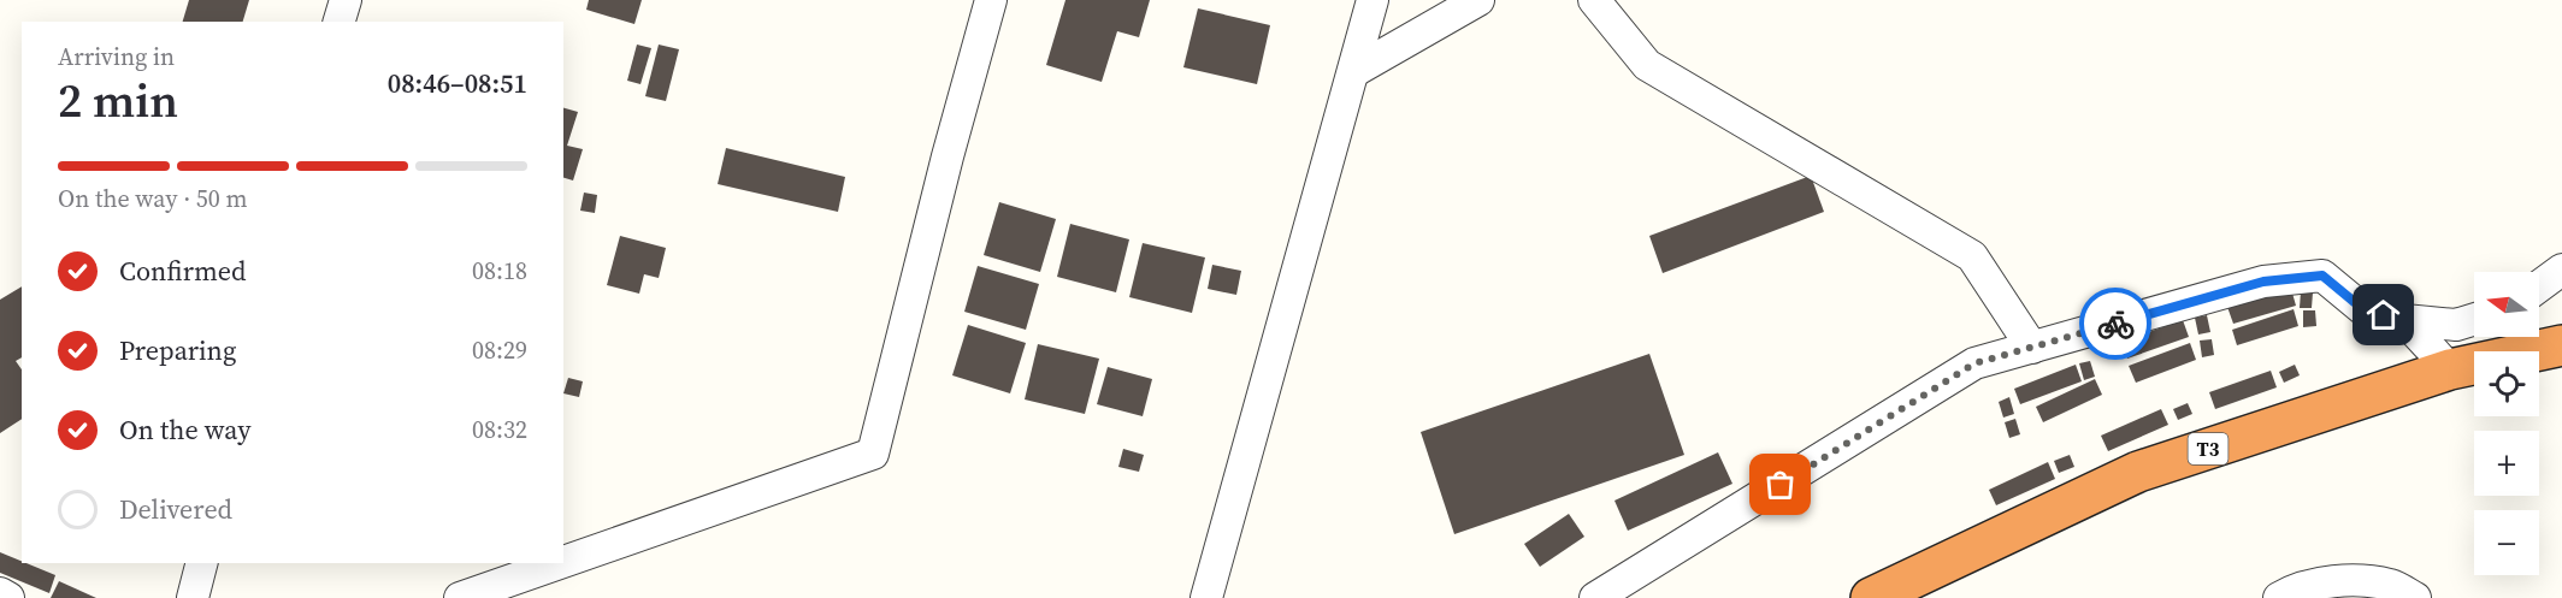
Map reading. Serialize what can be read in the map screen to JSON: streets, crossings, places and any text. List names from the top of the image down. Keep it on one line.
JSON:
{"streets":{"highway":["T3"]},"north":"left","page":{"heading":["2 min","Arriving in","08:46–08:51"],"bar":"On the way · 50 m","list":[["Confirmed","08:18"],["Preparing","08:29"],["On the way","08:32"],"Delivered"],"map_buttons":["+","−"]}}
